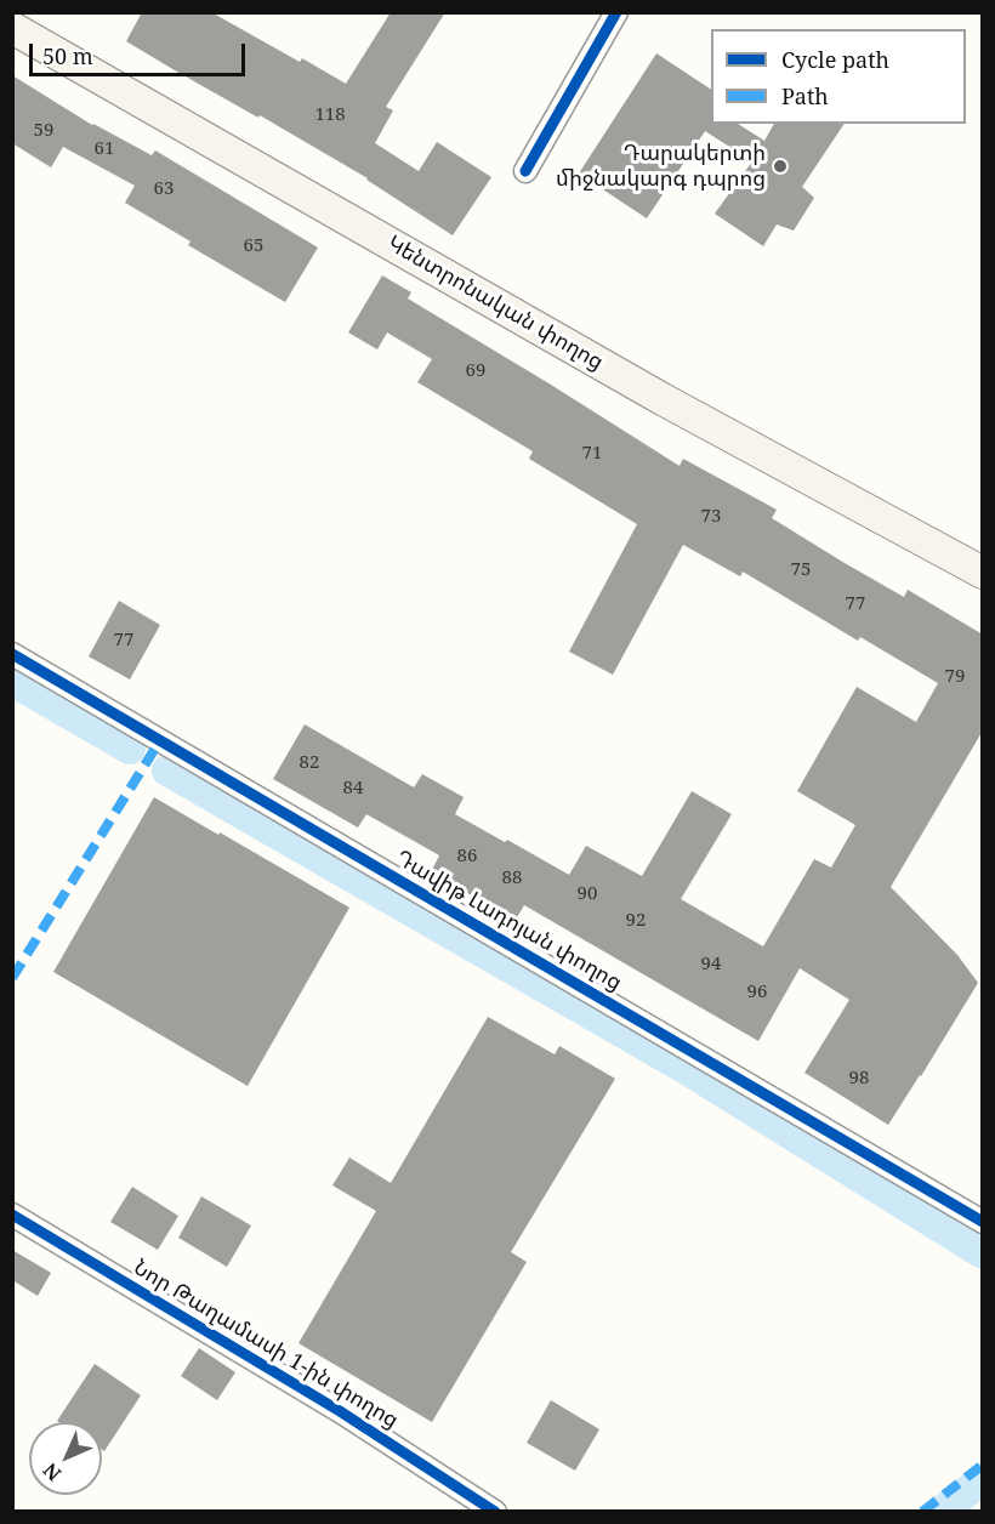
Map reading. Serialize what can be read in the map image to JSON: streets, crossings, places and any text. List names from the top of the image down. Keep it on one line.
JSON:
{"streets":{"main road":["Կենտրոնական փողոց"],"street":["Դավիթ Լադոյան փողոց","Նոր Թաղամասի 1-ին փողոց"]},"places":["Դարակերտի միջնակարգ դպրոց"],"house_numbers":["118","59","61","63","65","69","71","73","75","77","77","79","82","84","86","88","90","92","94","96","98"],"legend":["Cycle path","Path"],"scale_bar":"50 m","north":"bottom left"}
